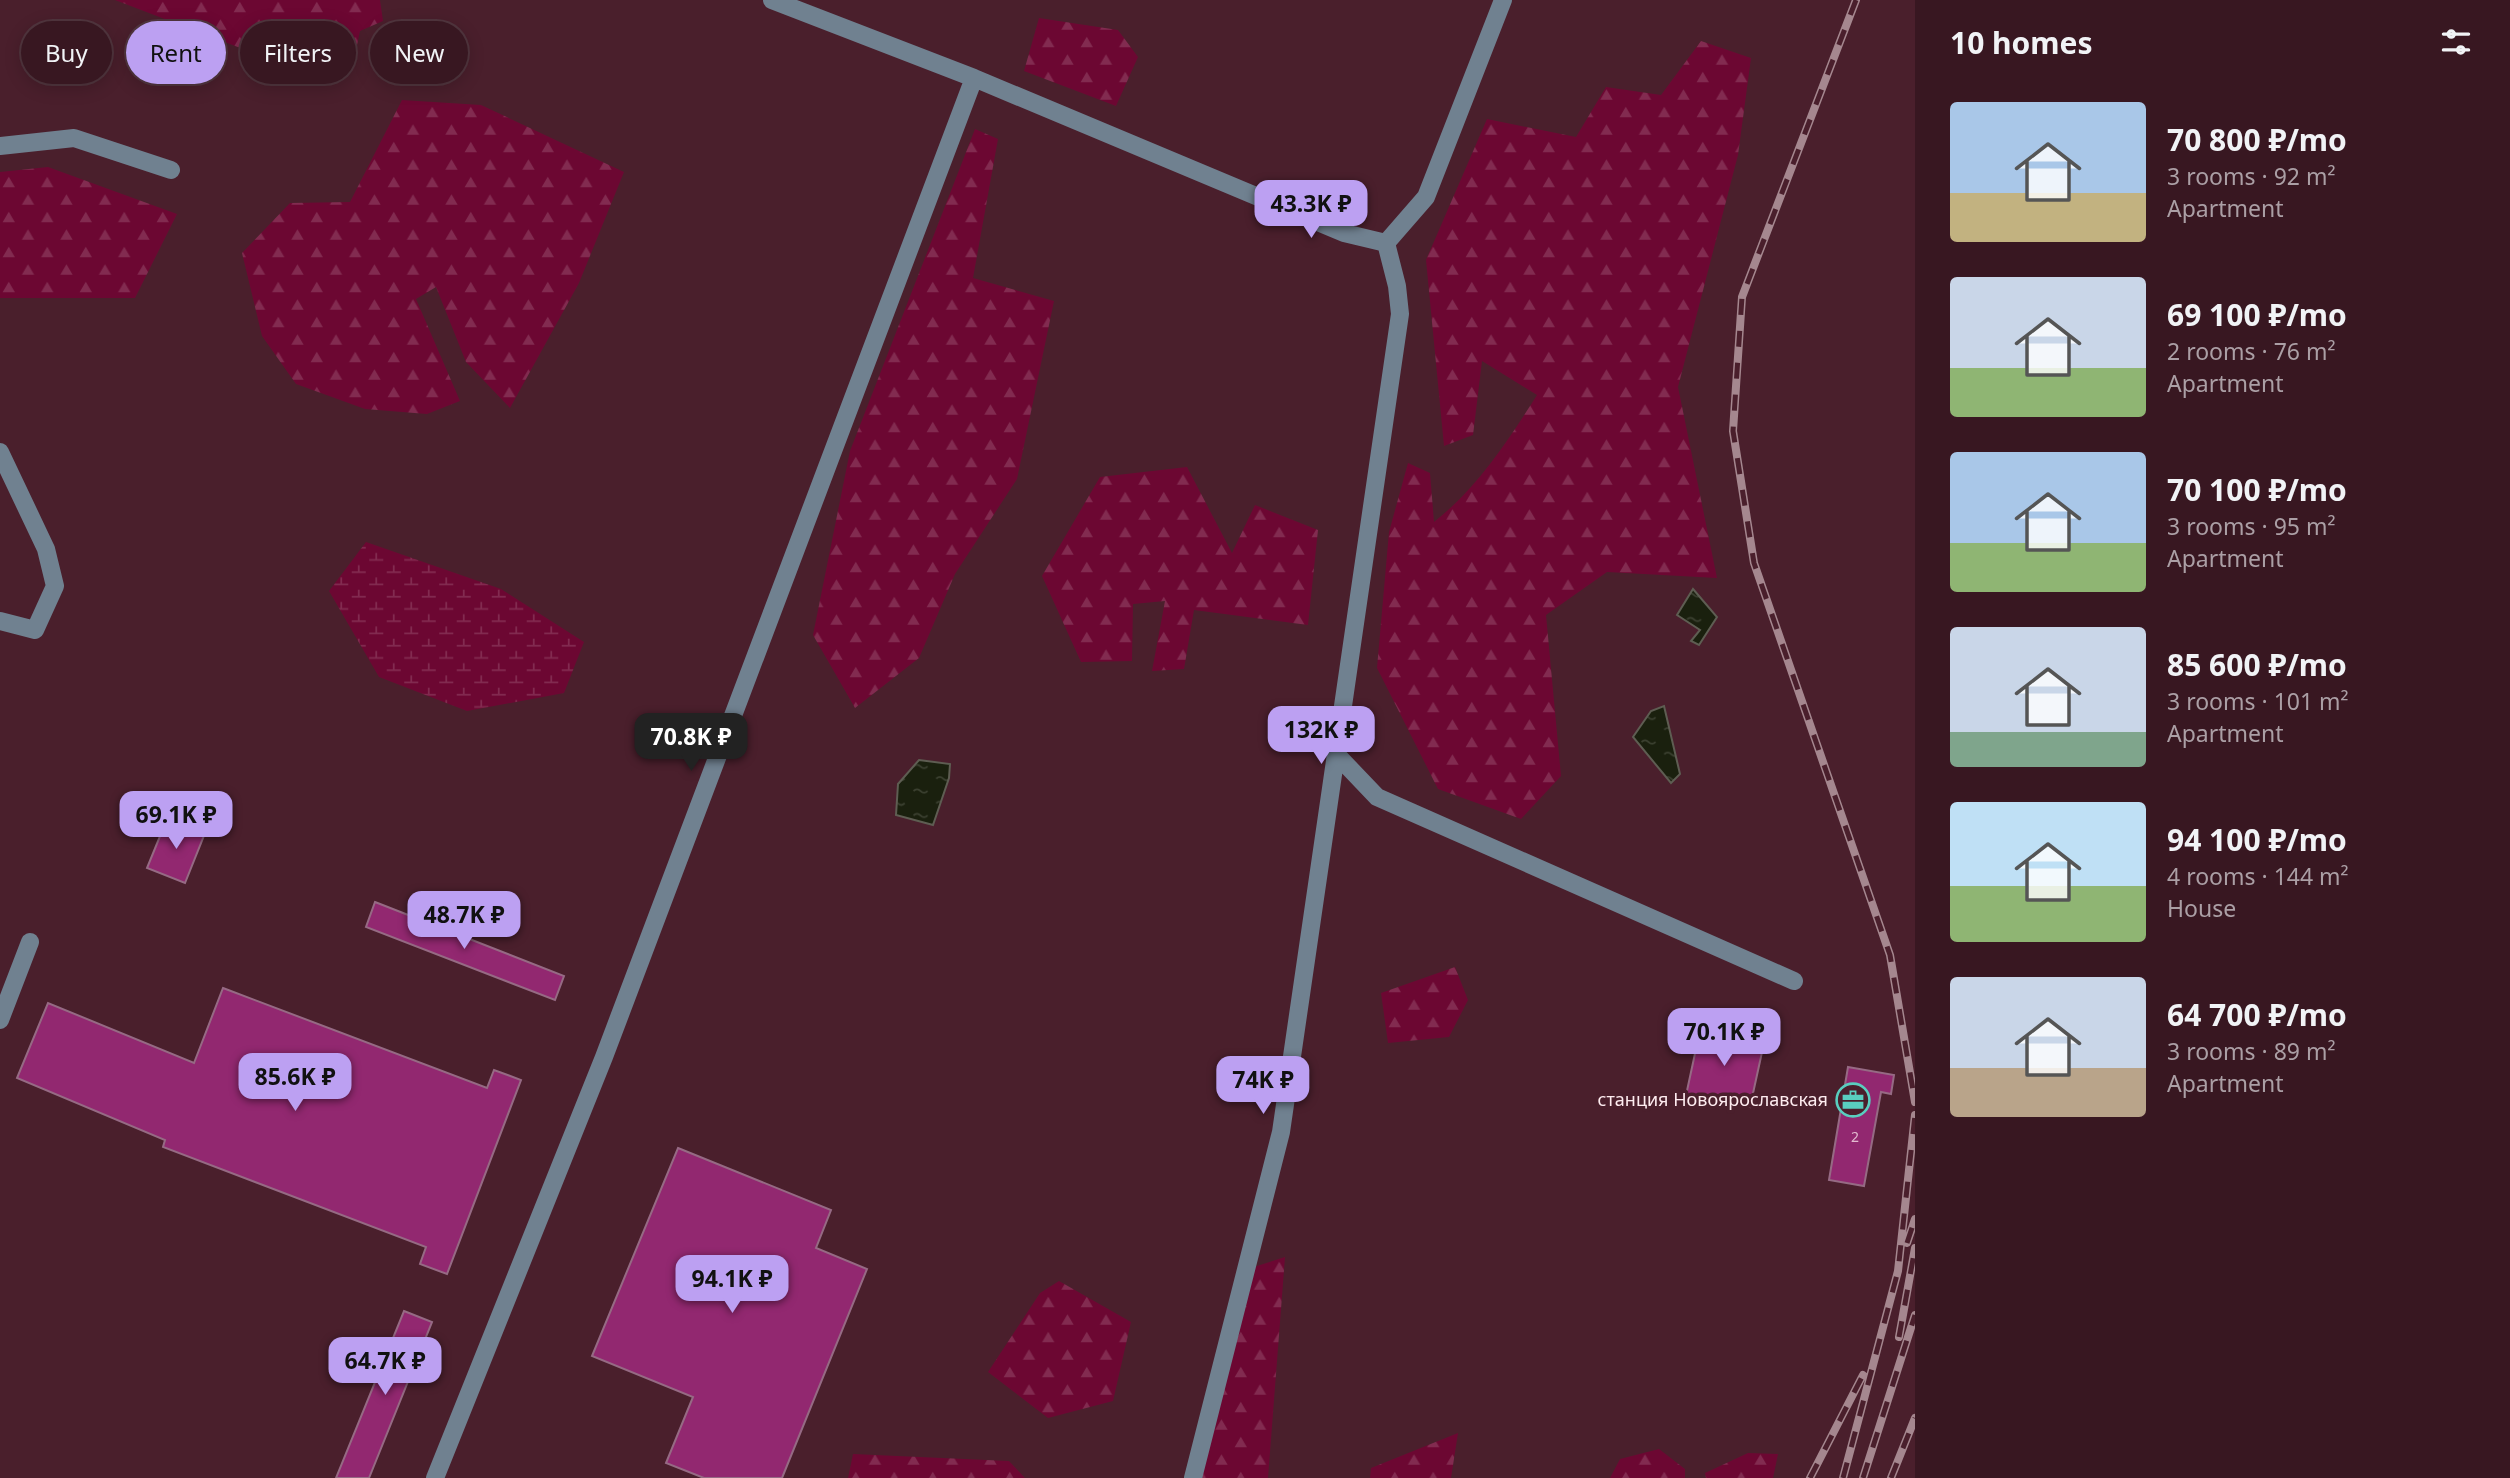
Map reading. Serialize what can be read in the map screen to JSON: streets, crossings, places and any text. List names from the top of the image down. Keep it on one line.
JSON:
{"places":{"office":["станция Новоярославская"]},"house_numbers":["2"],"page":{"heading":"10 homes","chip":["Buy","Rent","Filters","New"],"list":[{"name":"70 800 ₽/mo","note":"3 rooms · 92 m² · Apartment"},{"name":"69 100 ₽/mo","note":"2 rooms · 76 m² · Apartment"},{"name":"70 100 ₽/mo","note":"3 rooms · 95 m² · Apartment"},{"name":"85 600 ₽/mo","note":"3 rooms · 101 m² · Apartment"},{"name":"94 100 ₽/mo","note":"4 rooms · 144 m² · House"},{"name":"64 700 ₽/mo","note":"3 rooms · 89 m² · Apartment"}],"price":["43.3K ₽","132K ₽","70.8K ₽","69.1K ₽","48.7K ₽","70.1K ₽","85.6K ₽","74K ₽","94.1K ₽","64.7K ₽"]}}
